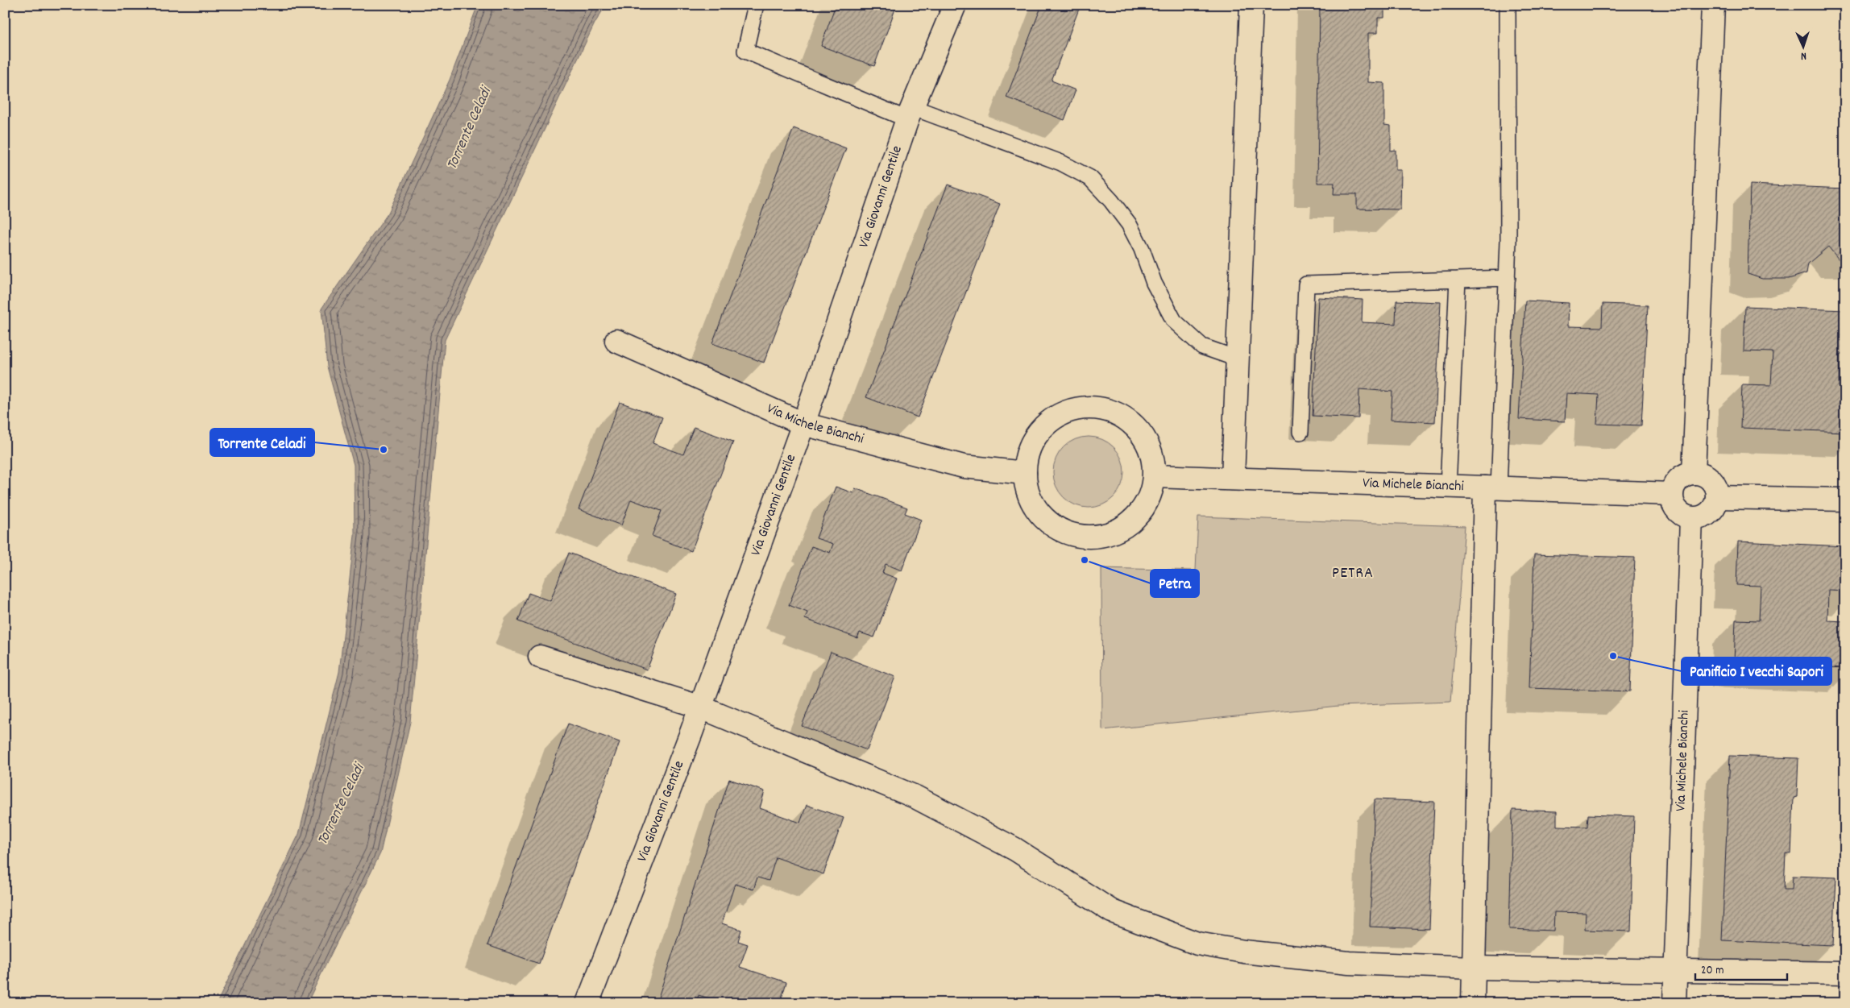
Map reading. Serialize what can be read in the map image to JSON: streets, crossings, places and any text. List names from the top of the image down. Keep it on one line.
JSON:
{"streets":{"street":["Via Giovanni Gentile","Via Michele Bianchi"]},"crossings":[["Via Giovanni Gentile","Via Michele Bianchi"]],"districts":["PETRA"],"water":["Torrente Celadi"],"places":["Torrente Celadi","Petra","Panificio I vecchi Sapori"],"scale_bar":"20 m","north":"bottom"}
